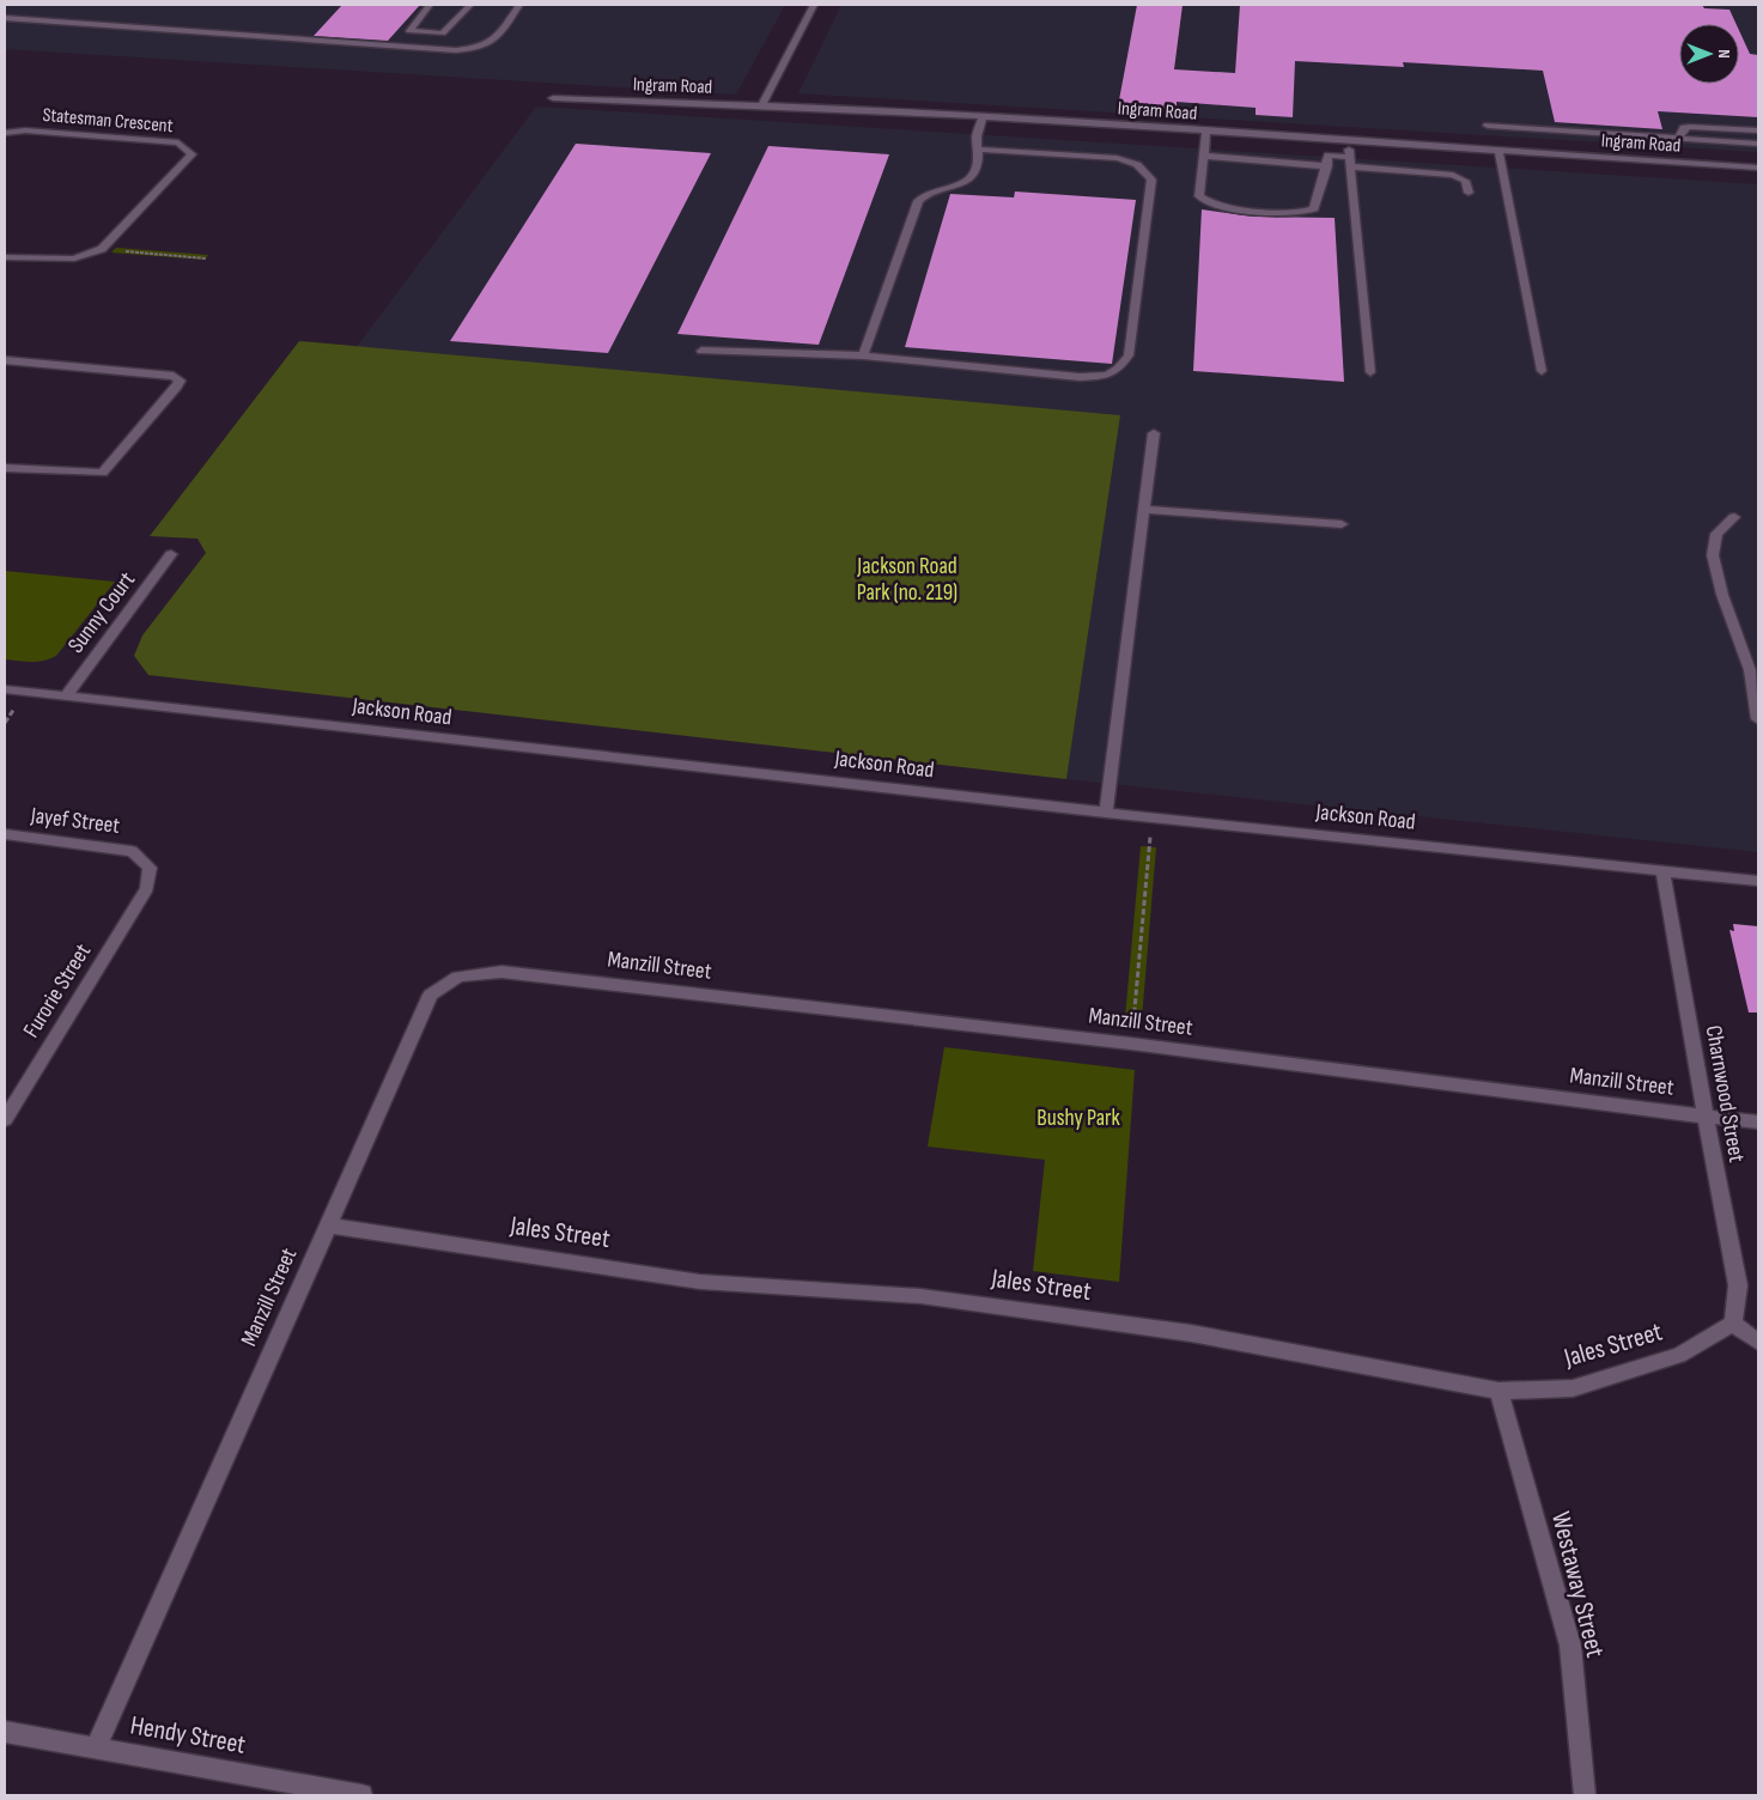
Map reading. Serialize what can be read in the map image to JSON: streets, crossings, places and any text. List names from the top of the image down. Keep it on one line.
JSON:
{"streets":{"street":["Ingram Road","Statesman Crescent","Sunny Court","Jackson Road","Jayef Street","Manzill Street","Furorie Street","Charnwood Street","Jales Street","Westaway Street","Hendy Street"]},"crossings":[["Sunny Court","Jackson Road"],["Jackson Road","Charnwood Street"],["Jayef Street","Furorie Street"],["Manzill Street","Charnwood Street"],["Manzill Street","Jales Street"],["Manzill Street","Hendy Street"],["Charnwood Street","Jales Street"],["Jales Street","Westaway Street"]],"parks":["Jackson Road Park (no. 219)","Bushy Park"],"north":"right"}
